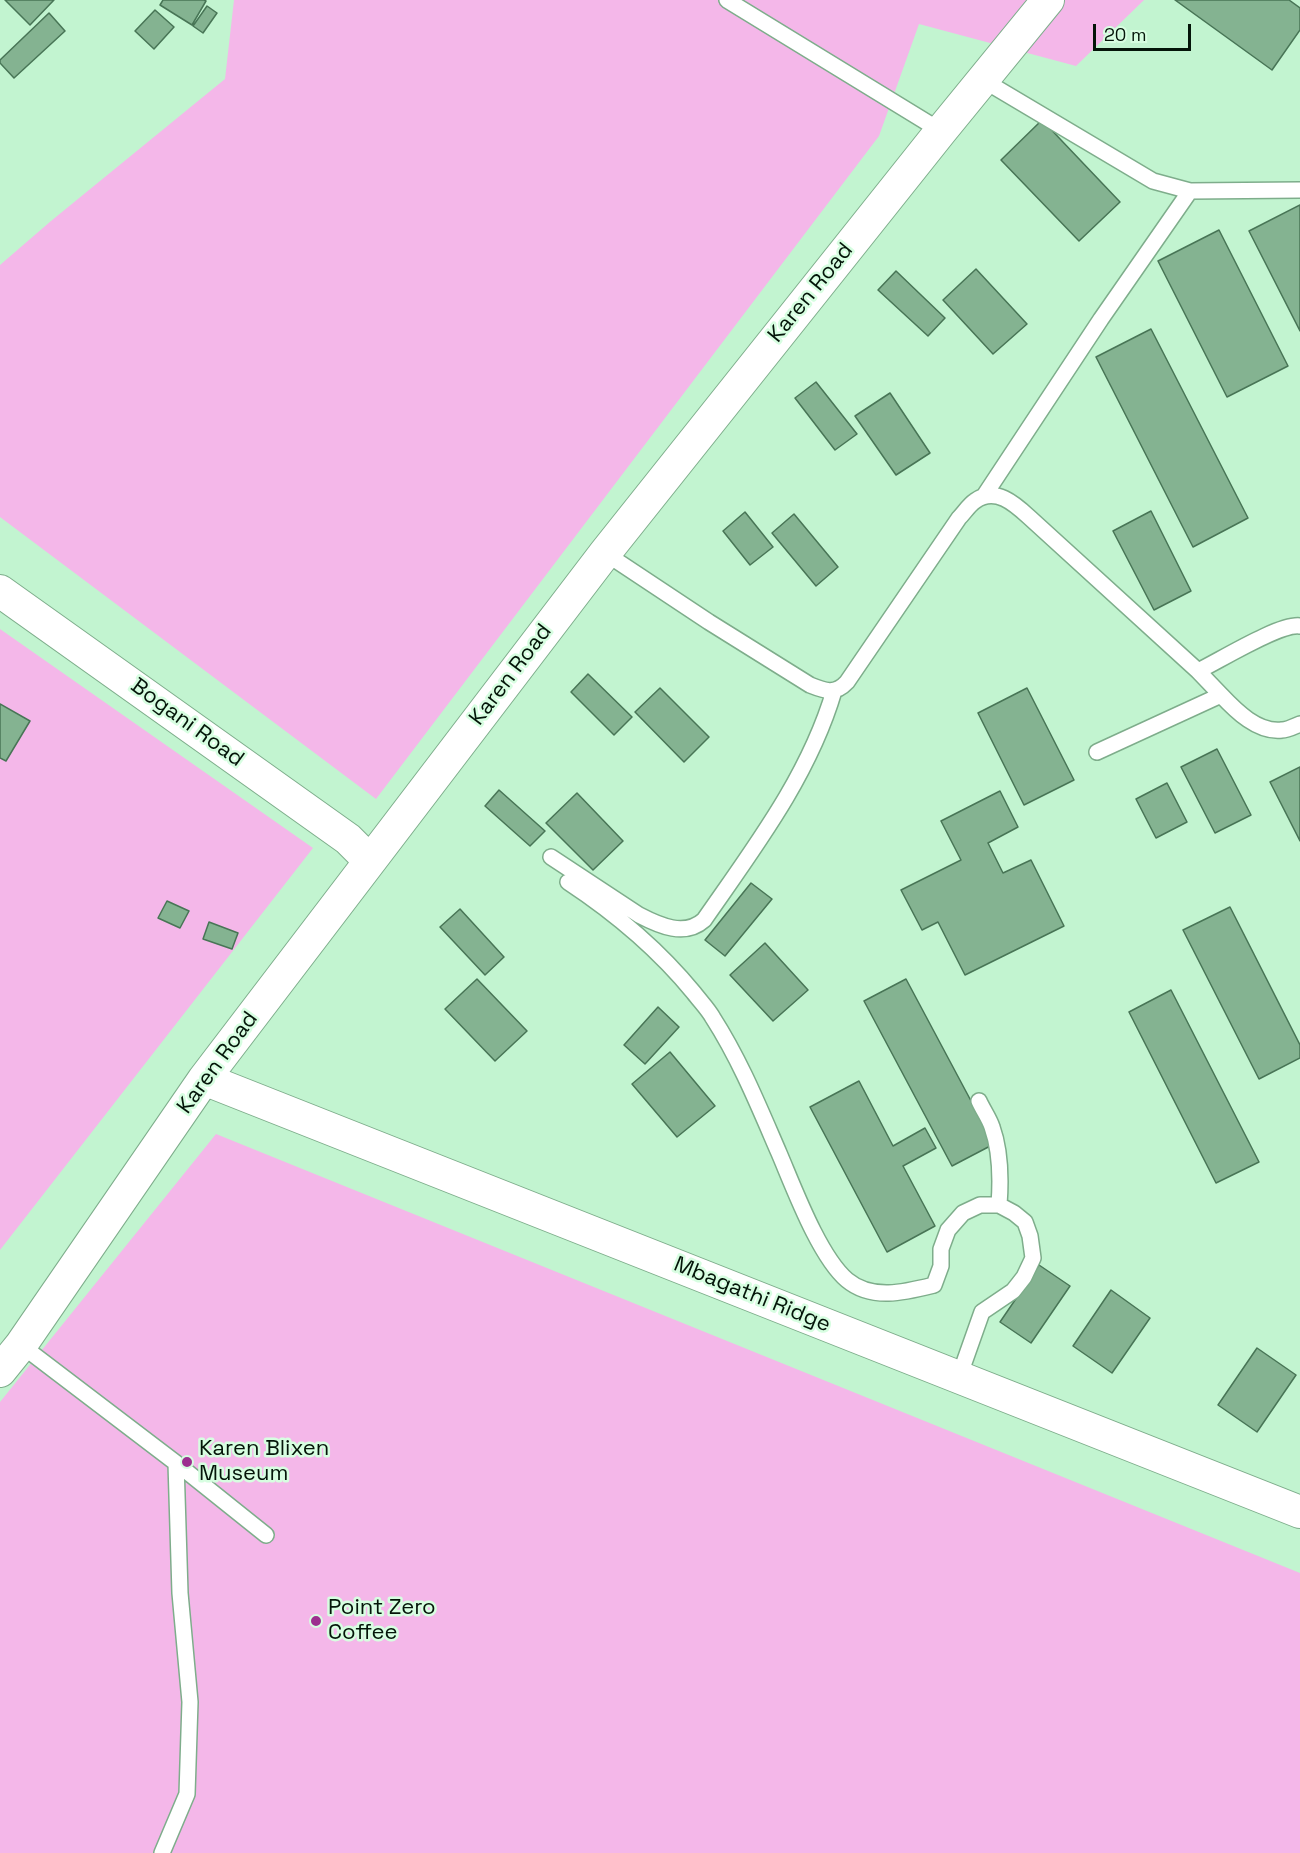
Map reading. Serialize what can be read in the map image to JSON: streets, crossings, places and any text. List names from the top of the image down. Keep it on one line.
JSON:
{"streets":{"street":["Karen Road","Bogani Road","Mbagathi Ridge"]},"crossings":[["Karen Road","Bogani Road"],["Karen Road","Mbagathi Ridge"]],"places":["Karen Blixen Museum","Point Zero Coffee"],"scale_bar":"20 m"}
